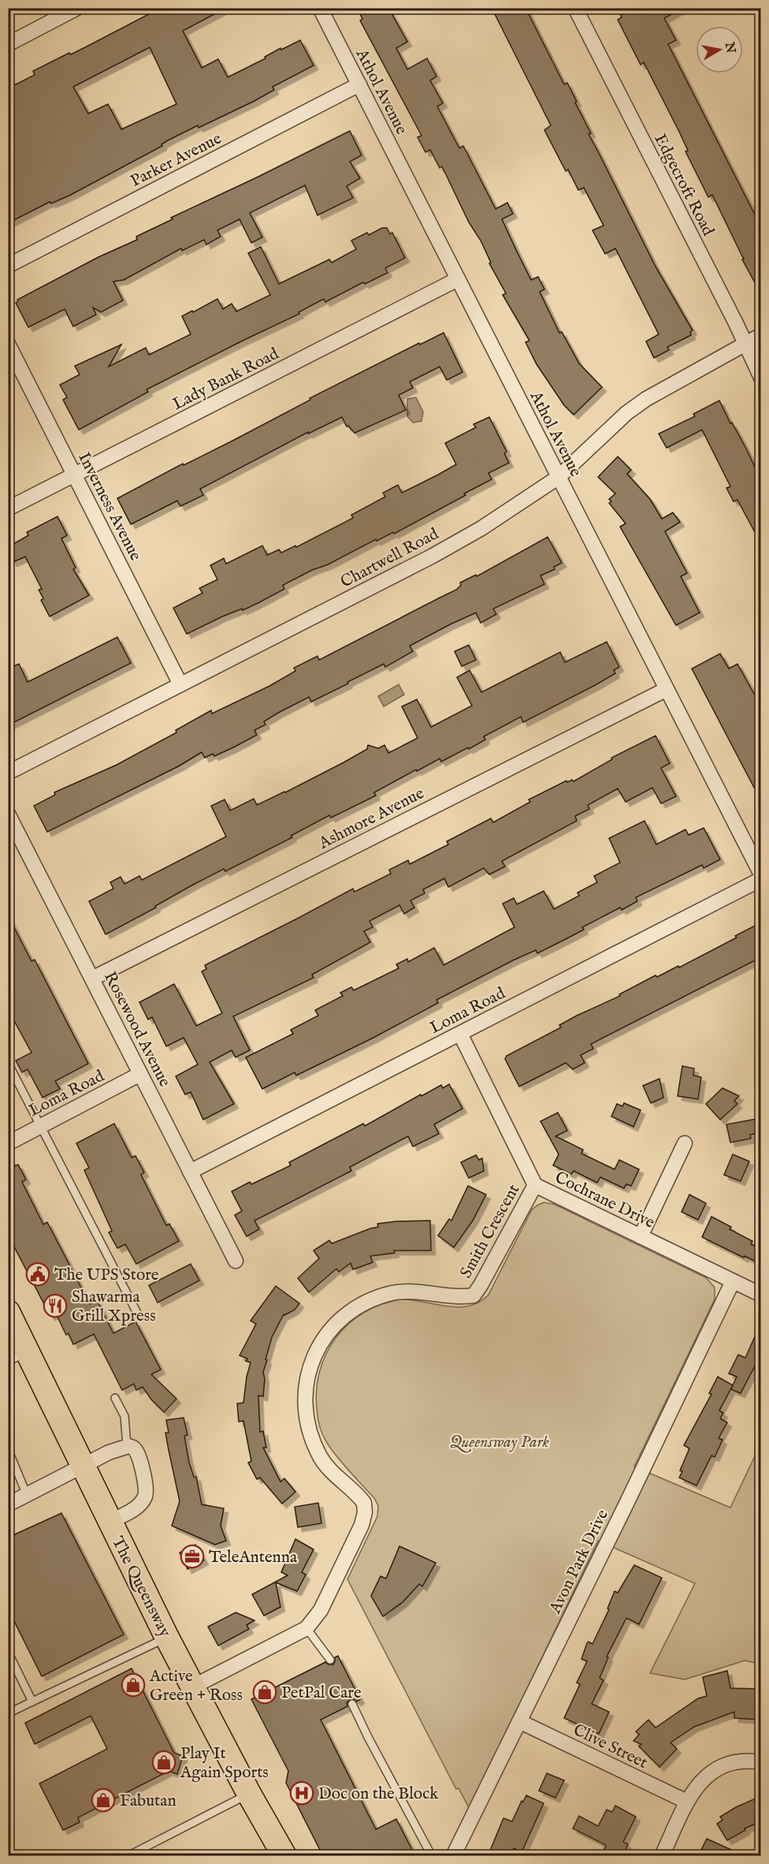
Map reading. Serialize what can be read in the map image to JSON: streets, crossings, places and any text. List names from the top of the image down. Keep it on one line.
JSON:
{"streets":{"main road":["The Queensway"],"street":["Athol Avenue","Parker Avenue","Edgecroft Road","Lady Bank Road","Inverness Avenue","Chartwell Road","Ashmore Avenue","Loma Road","Rosewood Avenue","Cochrane Drive","Smith Crescent","Avon Park Drive","Clive Street"]},"crossings":[["Athol Avenue","Parker Avenue"],["Athol Avenue","Lady Bank Road"],["Athol Avenue","Chartwell Road"],["Athol Avenue","Ashmore Avenue"],["Edgecroft Road","Chartwell Road"],["Lady Bank Road","Inverness Avenue"],["Inverness Avenue","Chartwell Road"],["Ashmore Avenue","Rosewood Avenue"],["Loma Road","Rosewood Avenue"],["Loma Road","Cochrane Drive"],["Cochrane Drive","Smith Crescent"],["Cochrane Drive","Avon Park Drive"],["Smith Crescent","The Queensway"],["Avon Park Drive","Clive Street"]],"parks":["Queensway Park"],"places":{"public building":["The UPS Store"],"restaurant":["Shawarma Grill Xpress"],"office":["TeleAntenna"],"shop":["Active Green + Ross","PetPal Care","Play It Again Sports","Fabutan"],"hospital":["Doc on the Block"]},"north":"right"}
